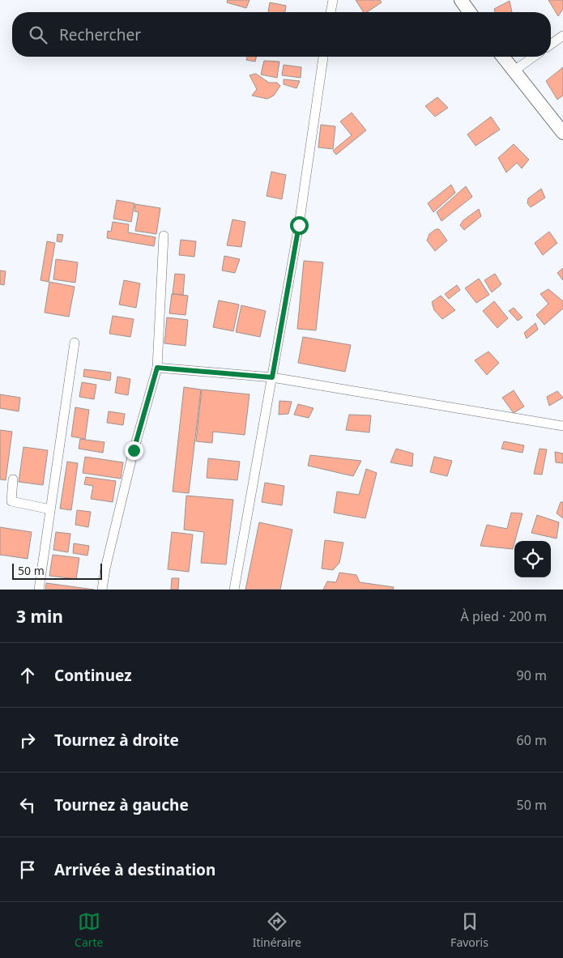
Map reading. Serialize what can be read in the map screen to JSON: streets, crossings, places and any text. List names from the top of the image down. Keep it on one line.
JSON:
{"scale_bar":"50 m","page":{"search":"Rechercher","scale":"50 m","heading":["3 min","À pied · 200 m"],"list":[["Continuez","90 m"],["Tournez à droite","60 m"],["Tournez à gauche","50 m"],"Arrivée à destination"],"nav":["Carte","Itinéraire","Favoris"]}}
